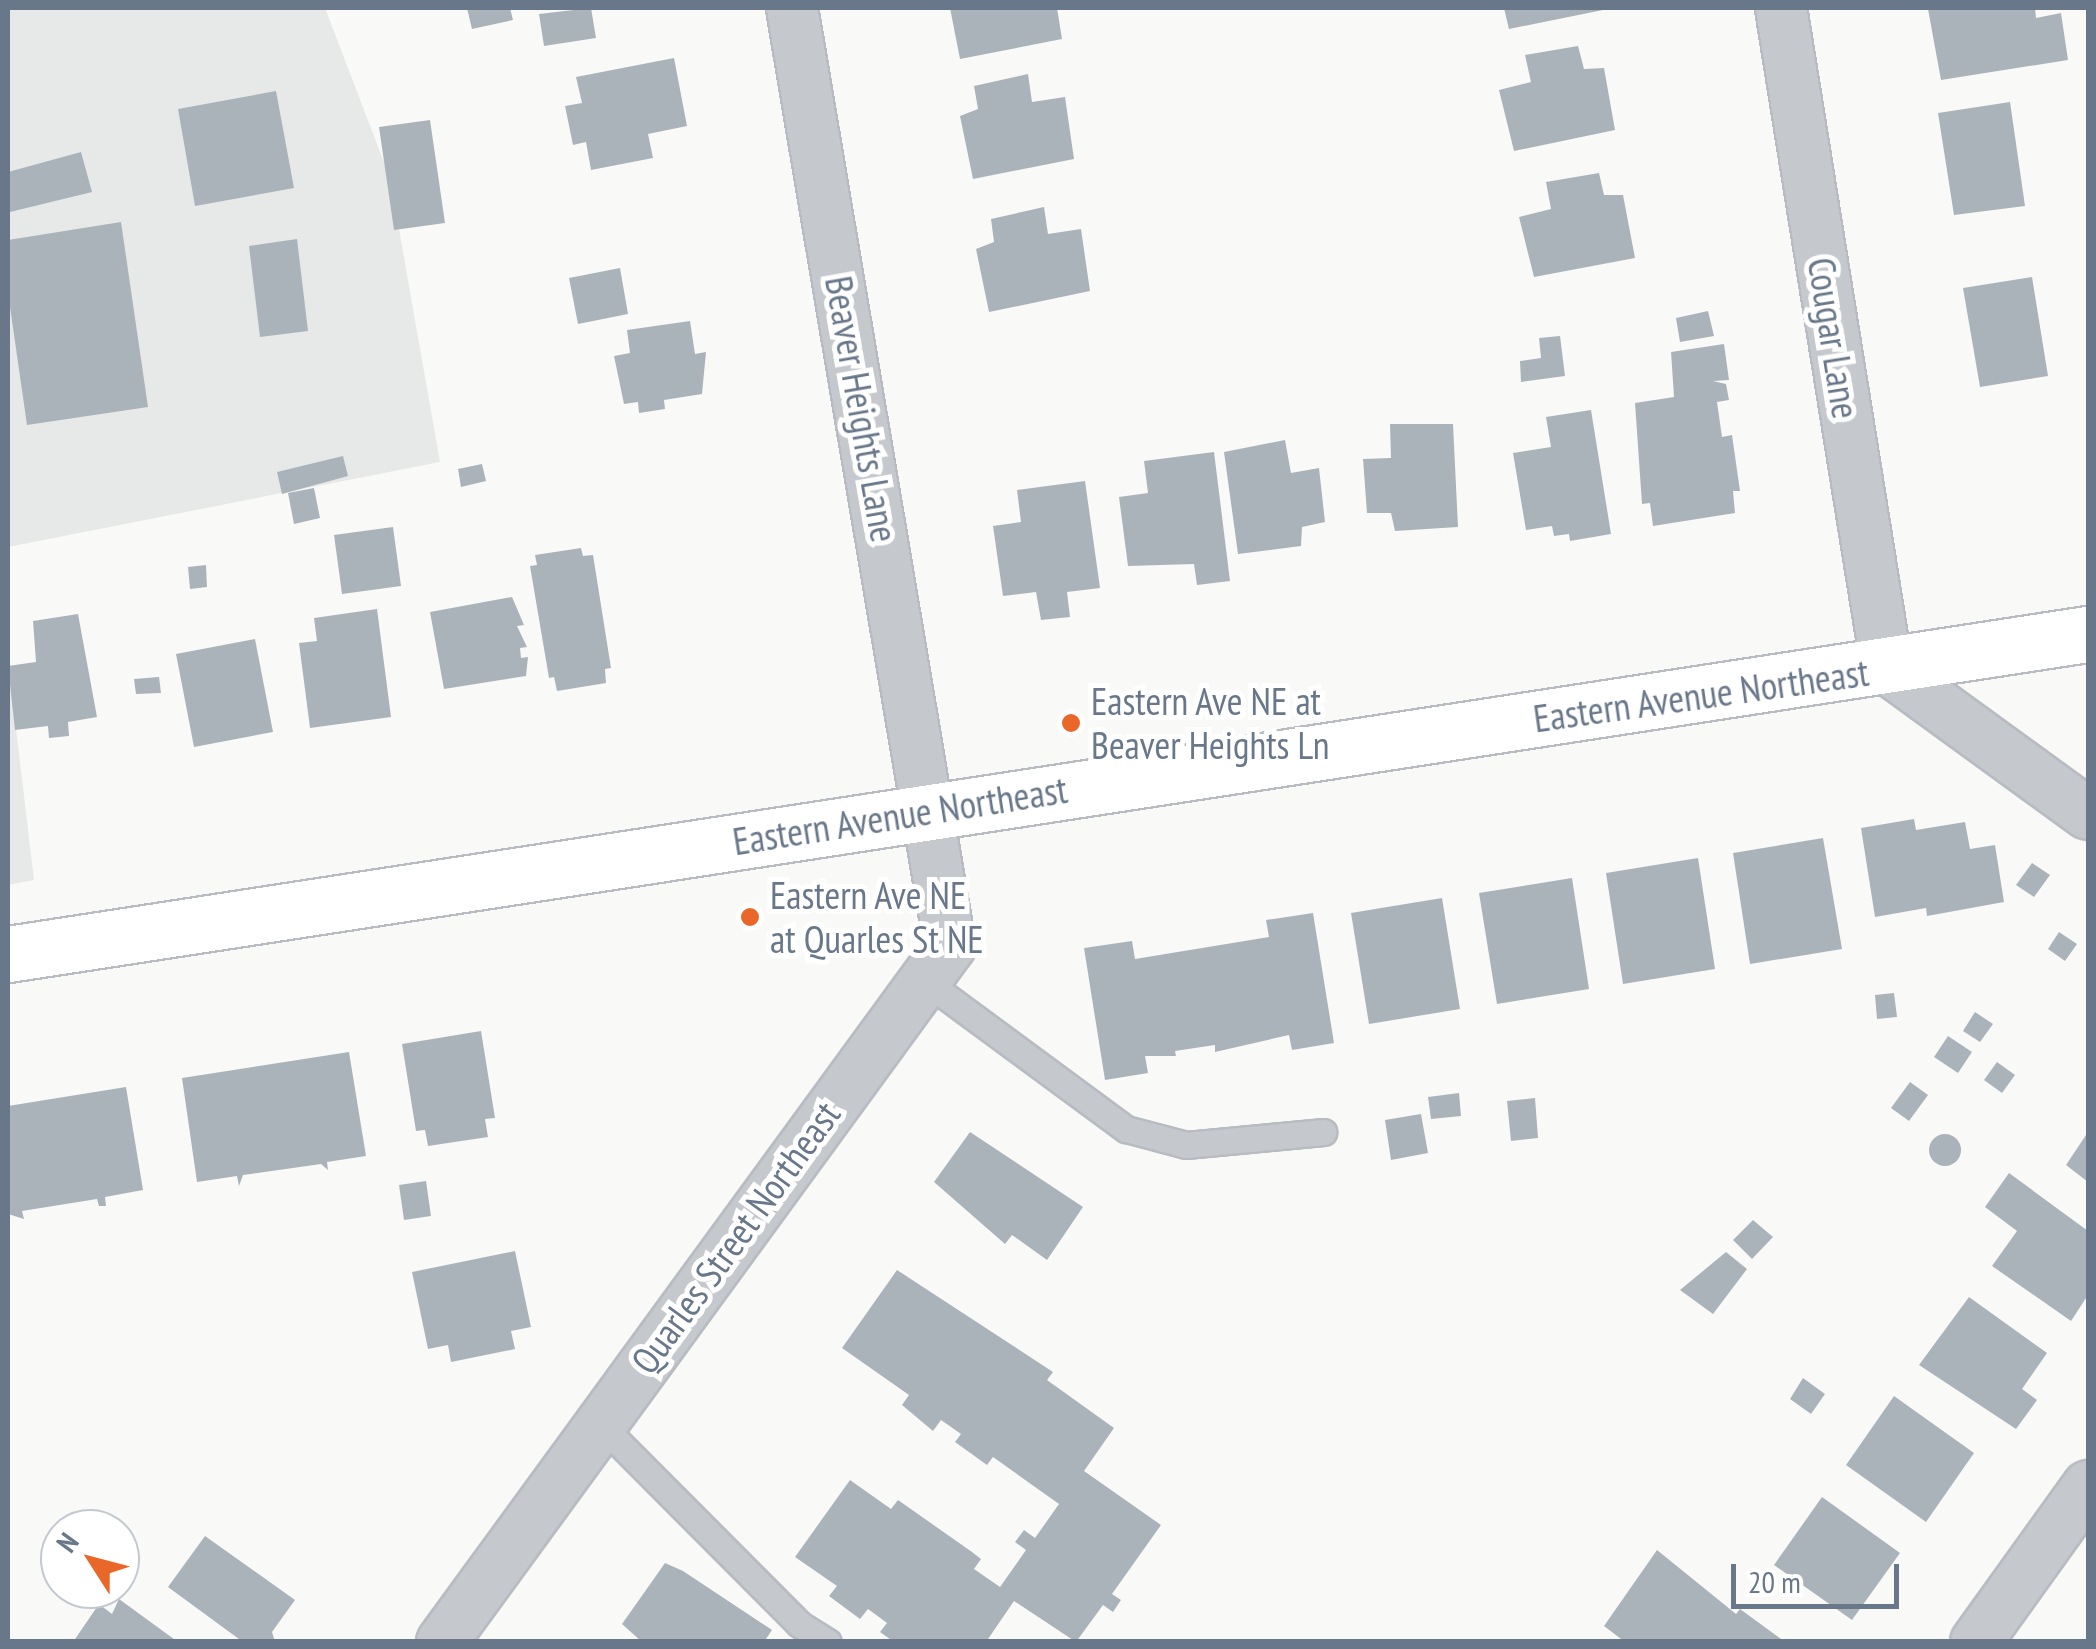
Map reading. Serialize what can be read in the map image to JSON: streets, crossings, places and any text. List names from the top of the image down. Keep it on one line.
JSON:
{"streets":{"main road":["Eastern Avenue Northeast"],"street":["Cougar Lane","Beaver Heights Lane","Quarles Street Northeast"]},"crossings":[["Cougar Lane","Eastern Avenue Northeast"],["Beaver Heights Lane","Eastern Avenue Northeast"],["Beaver Heights Lane","Quarles Street Northeast"],["Eastern Avenue Northeast","Quarles Street Northeast"]],"places":["Eastern Ave NE at Beaver Heights Ln","Eastern Ave NE at Quarles St NE"],"scale_bar":"20 m","north":"top left"}
